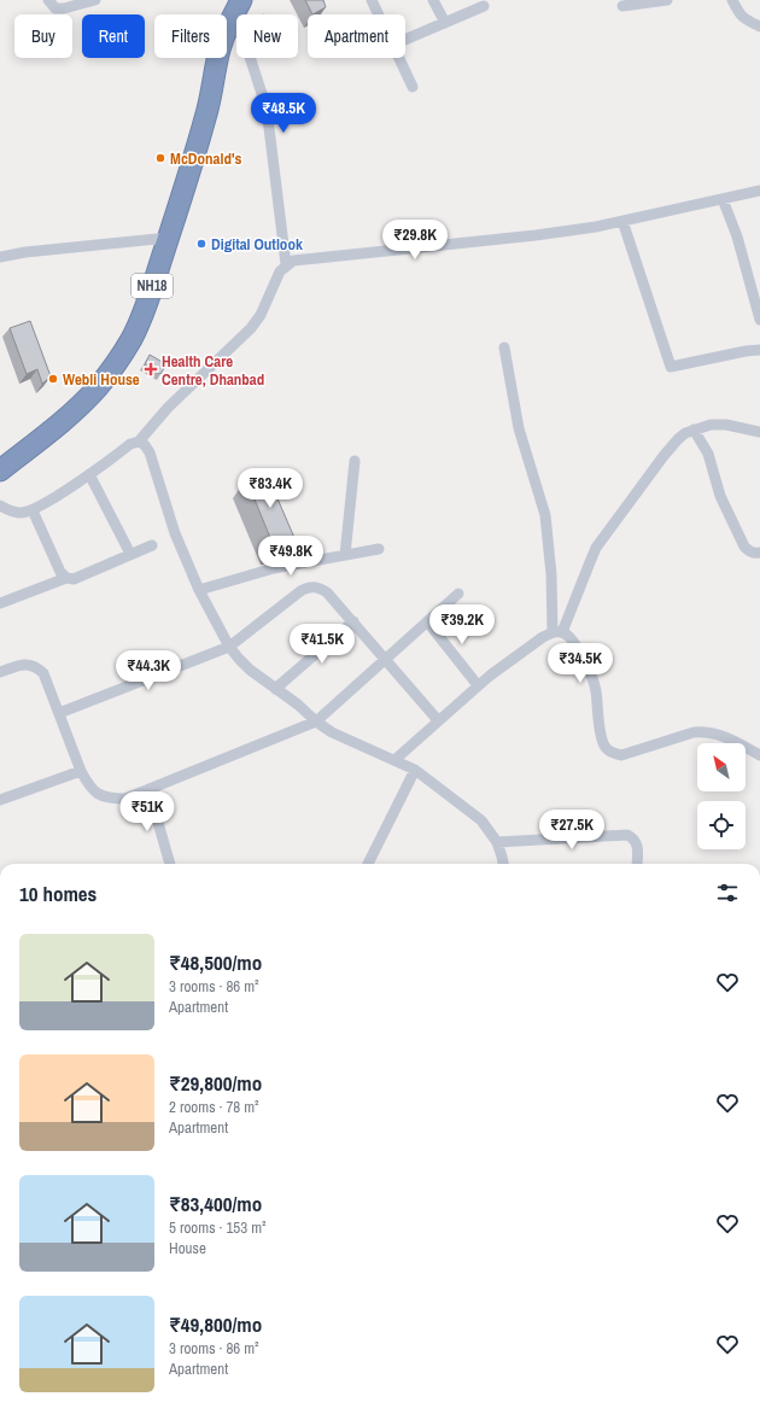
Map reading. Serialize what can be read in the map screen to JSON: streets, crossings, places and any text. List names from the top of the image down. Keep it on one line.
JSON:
{"streets":{"highway":["NH18"]},"places":{"other":["McDonald's","Digital Outlook","Webli House"],"health":["Health Care Centre, Dhanbad"]},"north":"top left","page":{"chip":["Buy","Rent","Filters","New","Apartment"],"price":["₹48.5K","₹29.8K","₹83.4K","₹49.8K","₹39.2K","₹41.5K","₹34.5K","₹44.3K","₹51K","₹27.5K"],"heading":"10 homes","list":[{"name":"₹48,500/mo","note":"3 rooms · 86 m² · Apartment"},{"name":"₹29,800/mo","note":"2 rooms · 78 m² · Apartment"},{"name":"₹83,400/mo","note":"5 rooms · 153 m² · House"},{"name":"₹49,800/mo","note":"3 rooms · 86 m² · Apartment"}]}}
